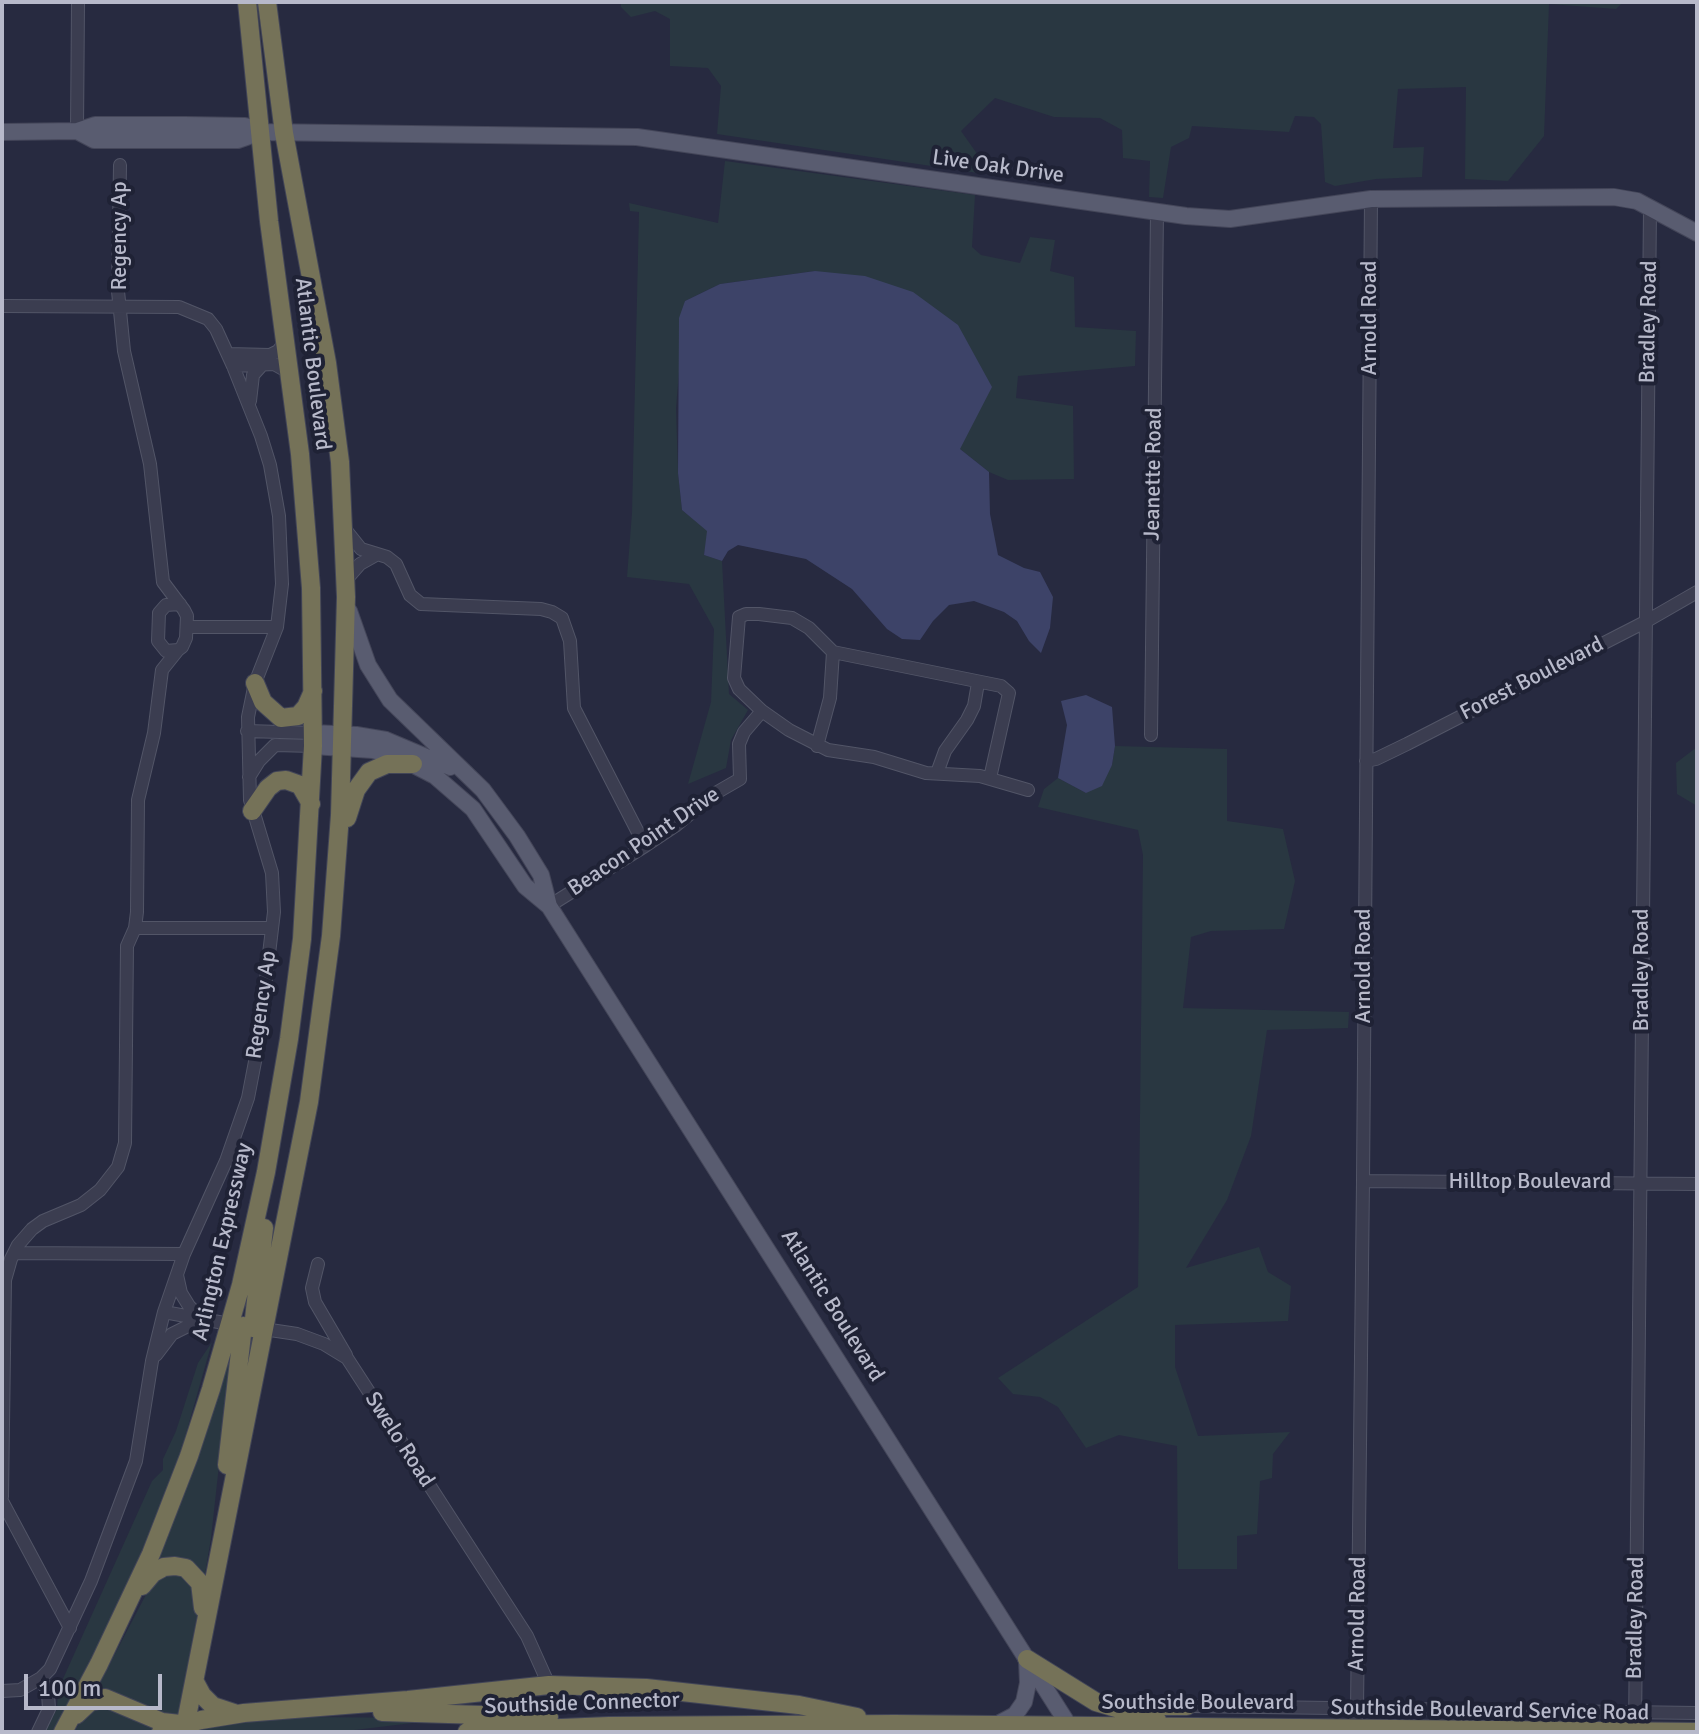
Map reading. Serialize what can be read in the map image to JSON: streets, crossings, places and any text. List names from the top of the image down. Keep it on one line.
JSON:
{"streets":{"highway":["Atlantic Boulevard","Arlington Expressway","Southside Boulevard","Southside Connector"],"main road":["Live Oak Drive"],"street":["Regency Ap","Arnold Road","Bradley Road","Jeanette Road","Forest Boulevard","Beacon Point Drive","Hilltop Boulevard","Swelo Road","Southside Boulevard Service Road"]},"crossings":[["Live Oak Drive","Arnold Road"],["Live Oak Drive","Bradley Road"],["Live Oak Drive","Atlantic Boulevard"],["Live Oak Drive","Jeanette Road"],["Regency Ap","Swelo Road"],["Arnold Road","Forest Boulevard"],["Arnold Road","Hilltop Boulevard"],["Arnold Road","Southside Boulevard"],["Arnold Road","Southside Boulevard Service Road"],["Bradley Road","Forest Boulevard"],["Bradley Road","Hilltop Boulevard"],["Bradley Road","Southside Boulevard"],["Bradley Road","Southside Boulevard Service Road"],["Atlantic Boulevard","Beacon Point Drive"],["Atlantic Boulevard","Arlington Expressway"],["Atlantic Boulevard","Southside Boulevard"],["Arlington Expressway","Swelo Road"],["Southside Boulevard","Southside Connector"],["Southside Boulevard","Southside Boulevard Service Road"]],"scale_bar":"100 m"}
